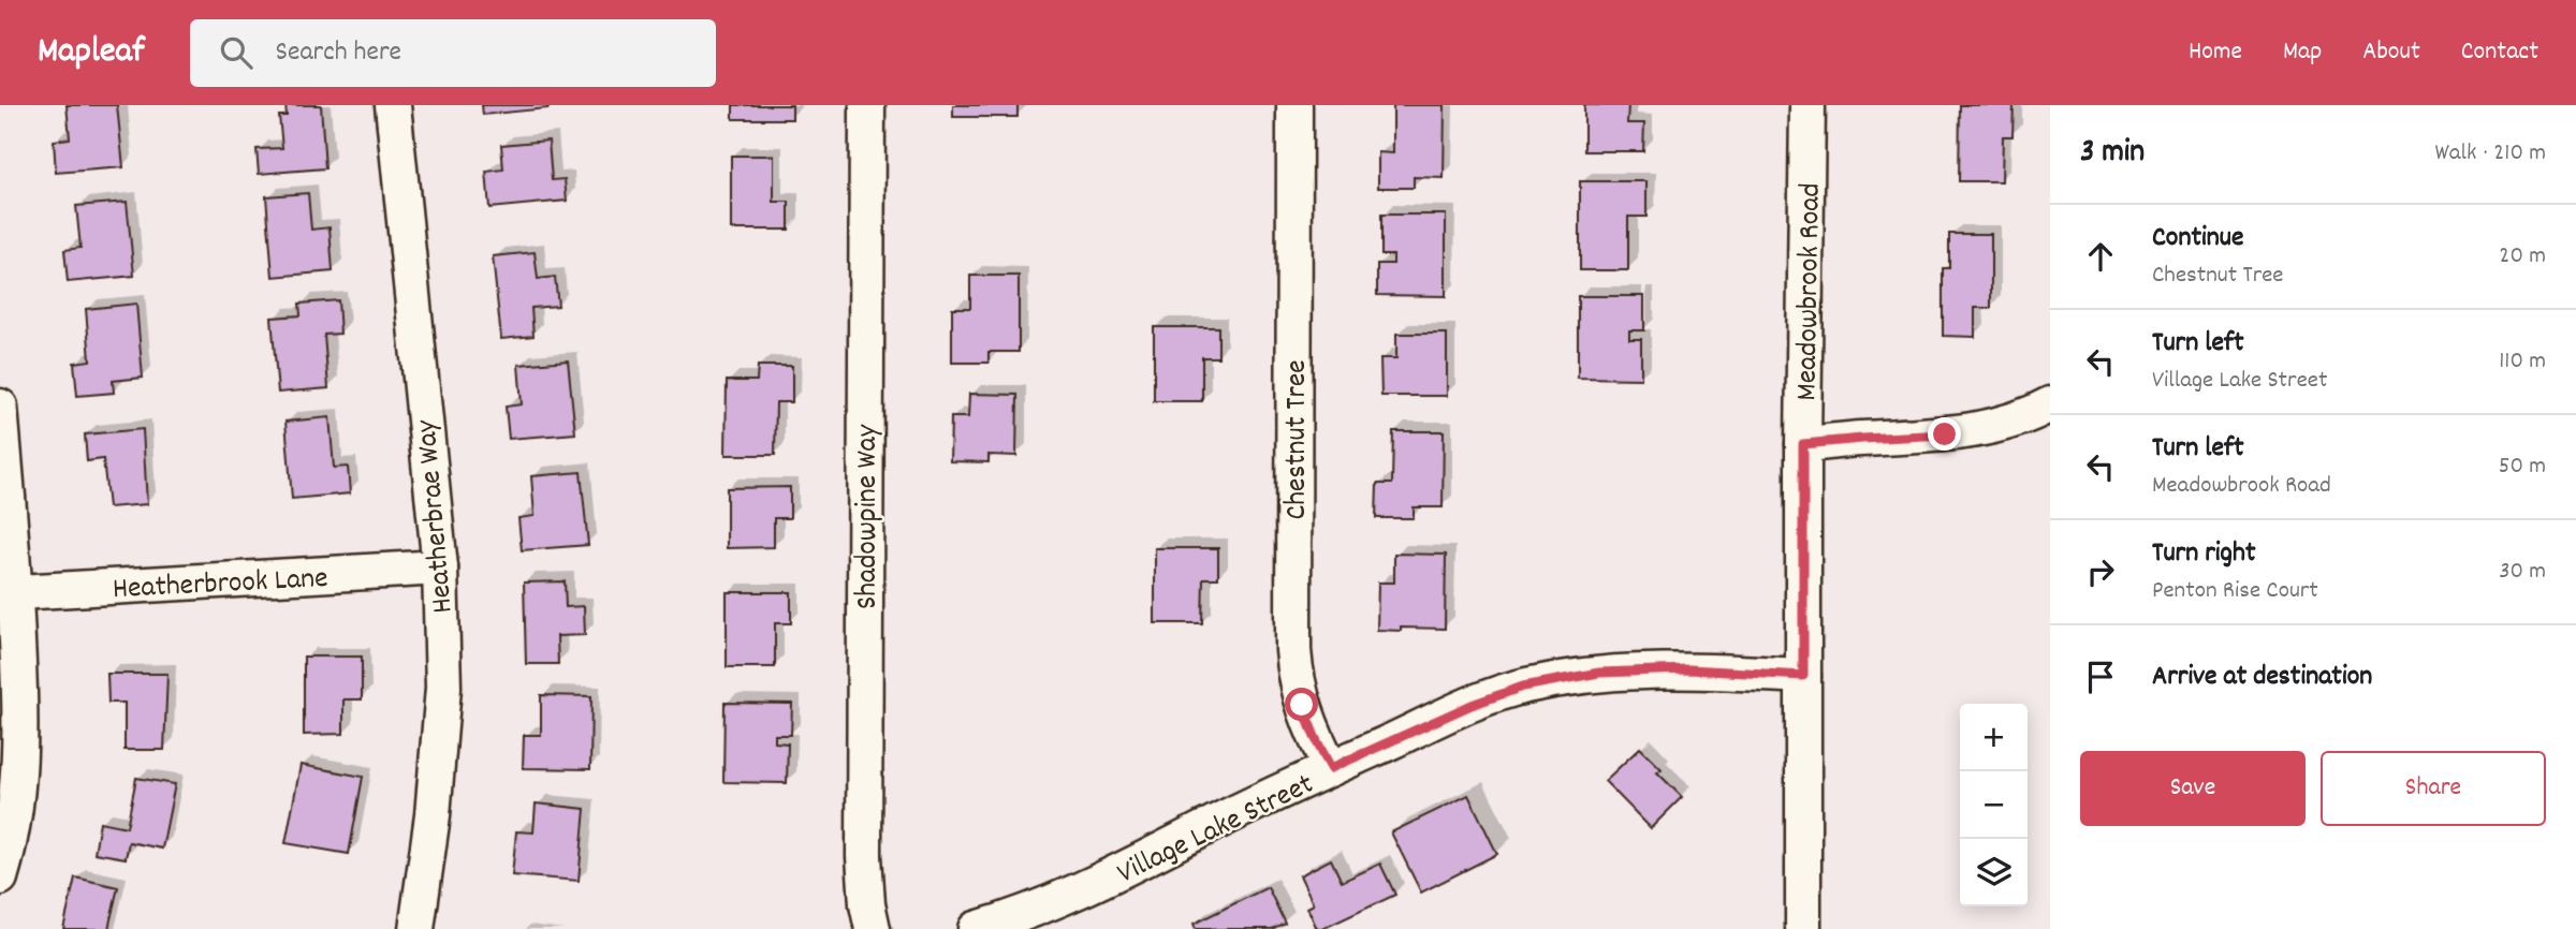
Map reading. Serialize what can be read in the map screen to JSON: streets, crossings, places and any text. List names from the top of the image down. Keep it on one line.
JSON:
{"streets":{"street":["Meadowbrook Road","Chestnut Tree","Heatherbrae Way","Shadowpine Way","Heatherbrook Lane","Village Lake Street"]},"crossings":[["Meadowbrook Road","Village Lake Street"],["Chestnut Tree","Village Lake Street"],["Heatherbrae Way","Heatherbrook Lane"]],"page":{"header":"Mapleaf","search":"Search here","nav":["Home","Map","About","Contact"],"heading":["3 min","Walk · 210 m"],"list":[["Continue","Chestnut Tree","20 m"],["Turn left","Village Lake Street","110 m"],["Turn left","Meadowbrook Road","50 m"],["Turn right","Penton Rise Court","30 m"],"Arrive at destination"],"map_buttons":["+","−"],"buttons":["Save","Share"]}}
